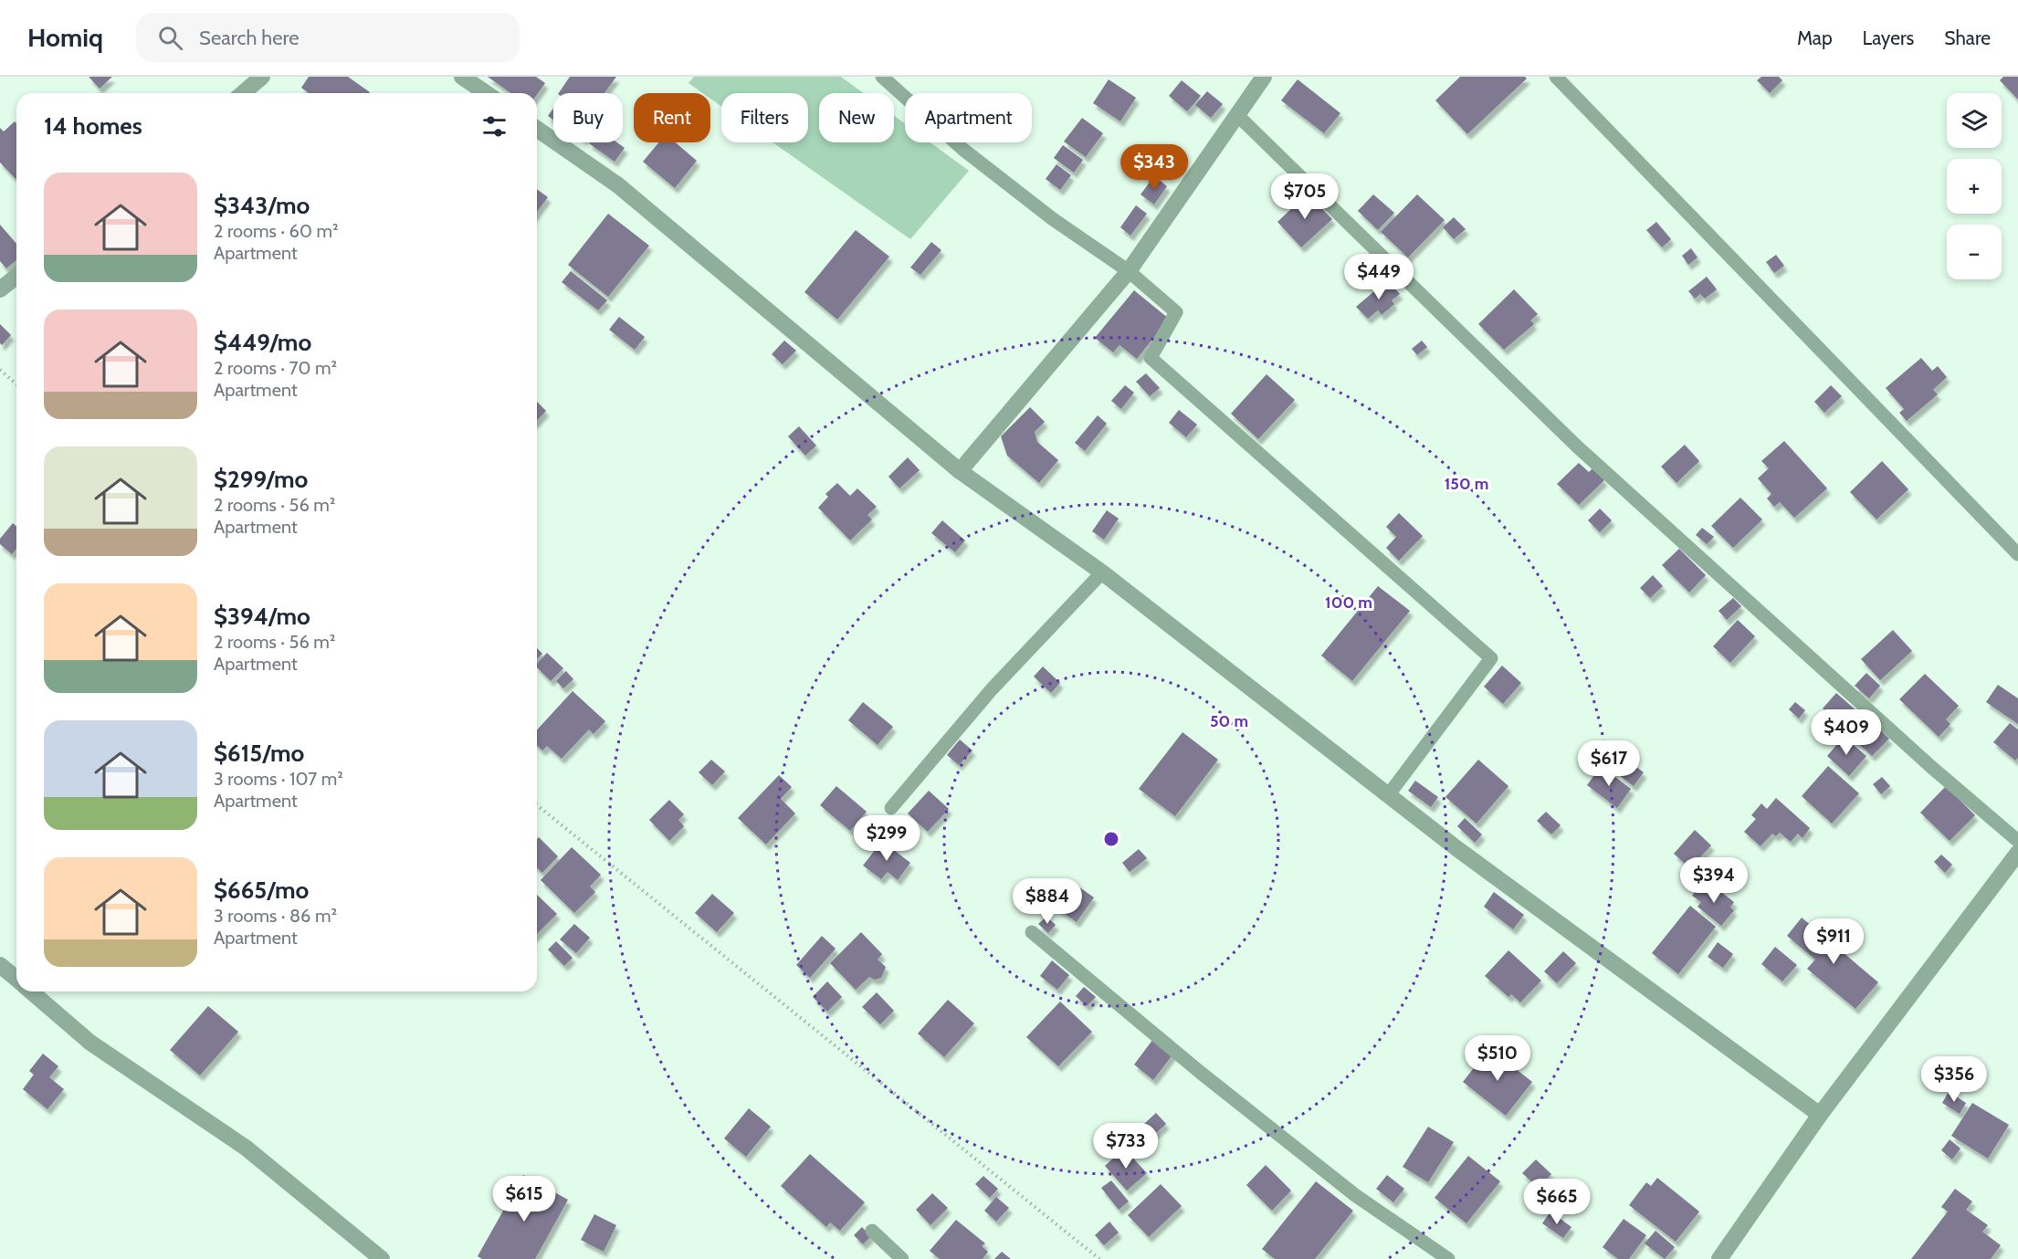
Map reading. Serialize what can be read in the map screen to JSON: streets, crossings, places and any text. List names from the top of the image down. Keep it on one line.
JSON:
{"page":{"header":"Homiq","search":"Search here","nav":["Map","Layers","Share"],"map_buttons":["+","−"],"chip":["Buy","Rent","Filters","New","Apartment"],"heading":"14 homes","price":["$343","$705","$449","$409","$617","$299","$394","$884","$911","$510","$356","$733","$615","$665"],"list":[{"name":"$343/mo","note":"2 rooms · 60 m² · Apartment"},{"name":"$449/mo","note":"2 rooms · 70 m² · Apartment"},{"name":"$299/mo","note":"2 rooms · 56 m² · Apartment"},{"name":"$394/mo","note":"2 rooms · 56 m² · Apartment"},{"name":"$615/mo","note":"3 rooms · 107 m² · Apartment"},{"name":"$665/mo","note":"3 rooms · 86 m² · Apartment"}]},"rings":["150 m","100 m","50 m"]}
